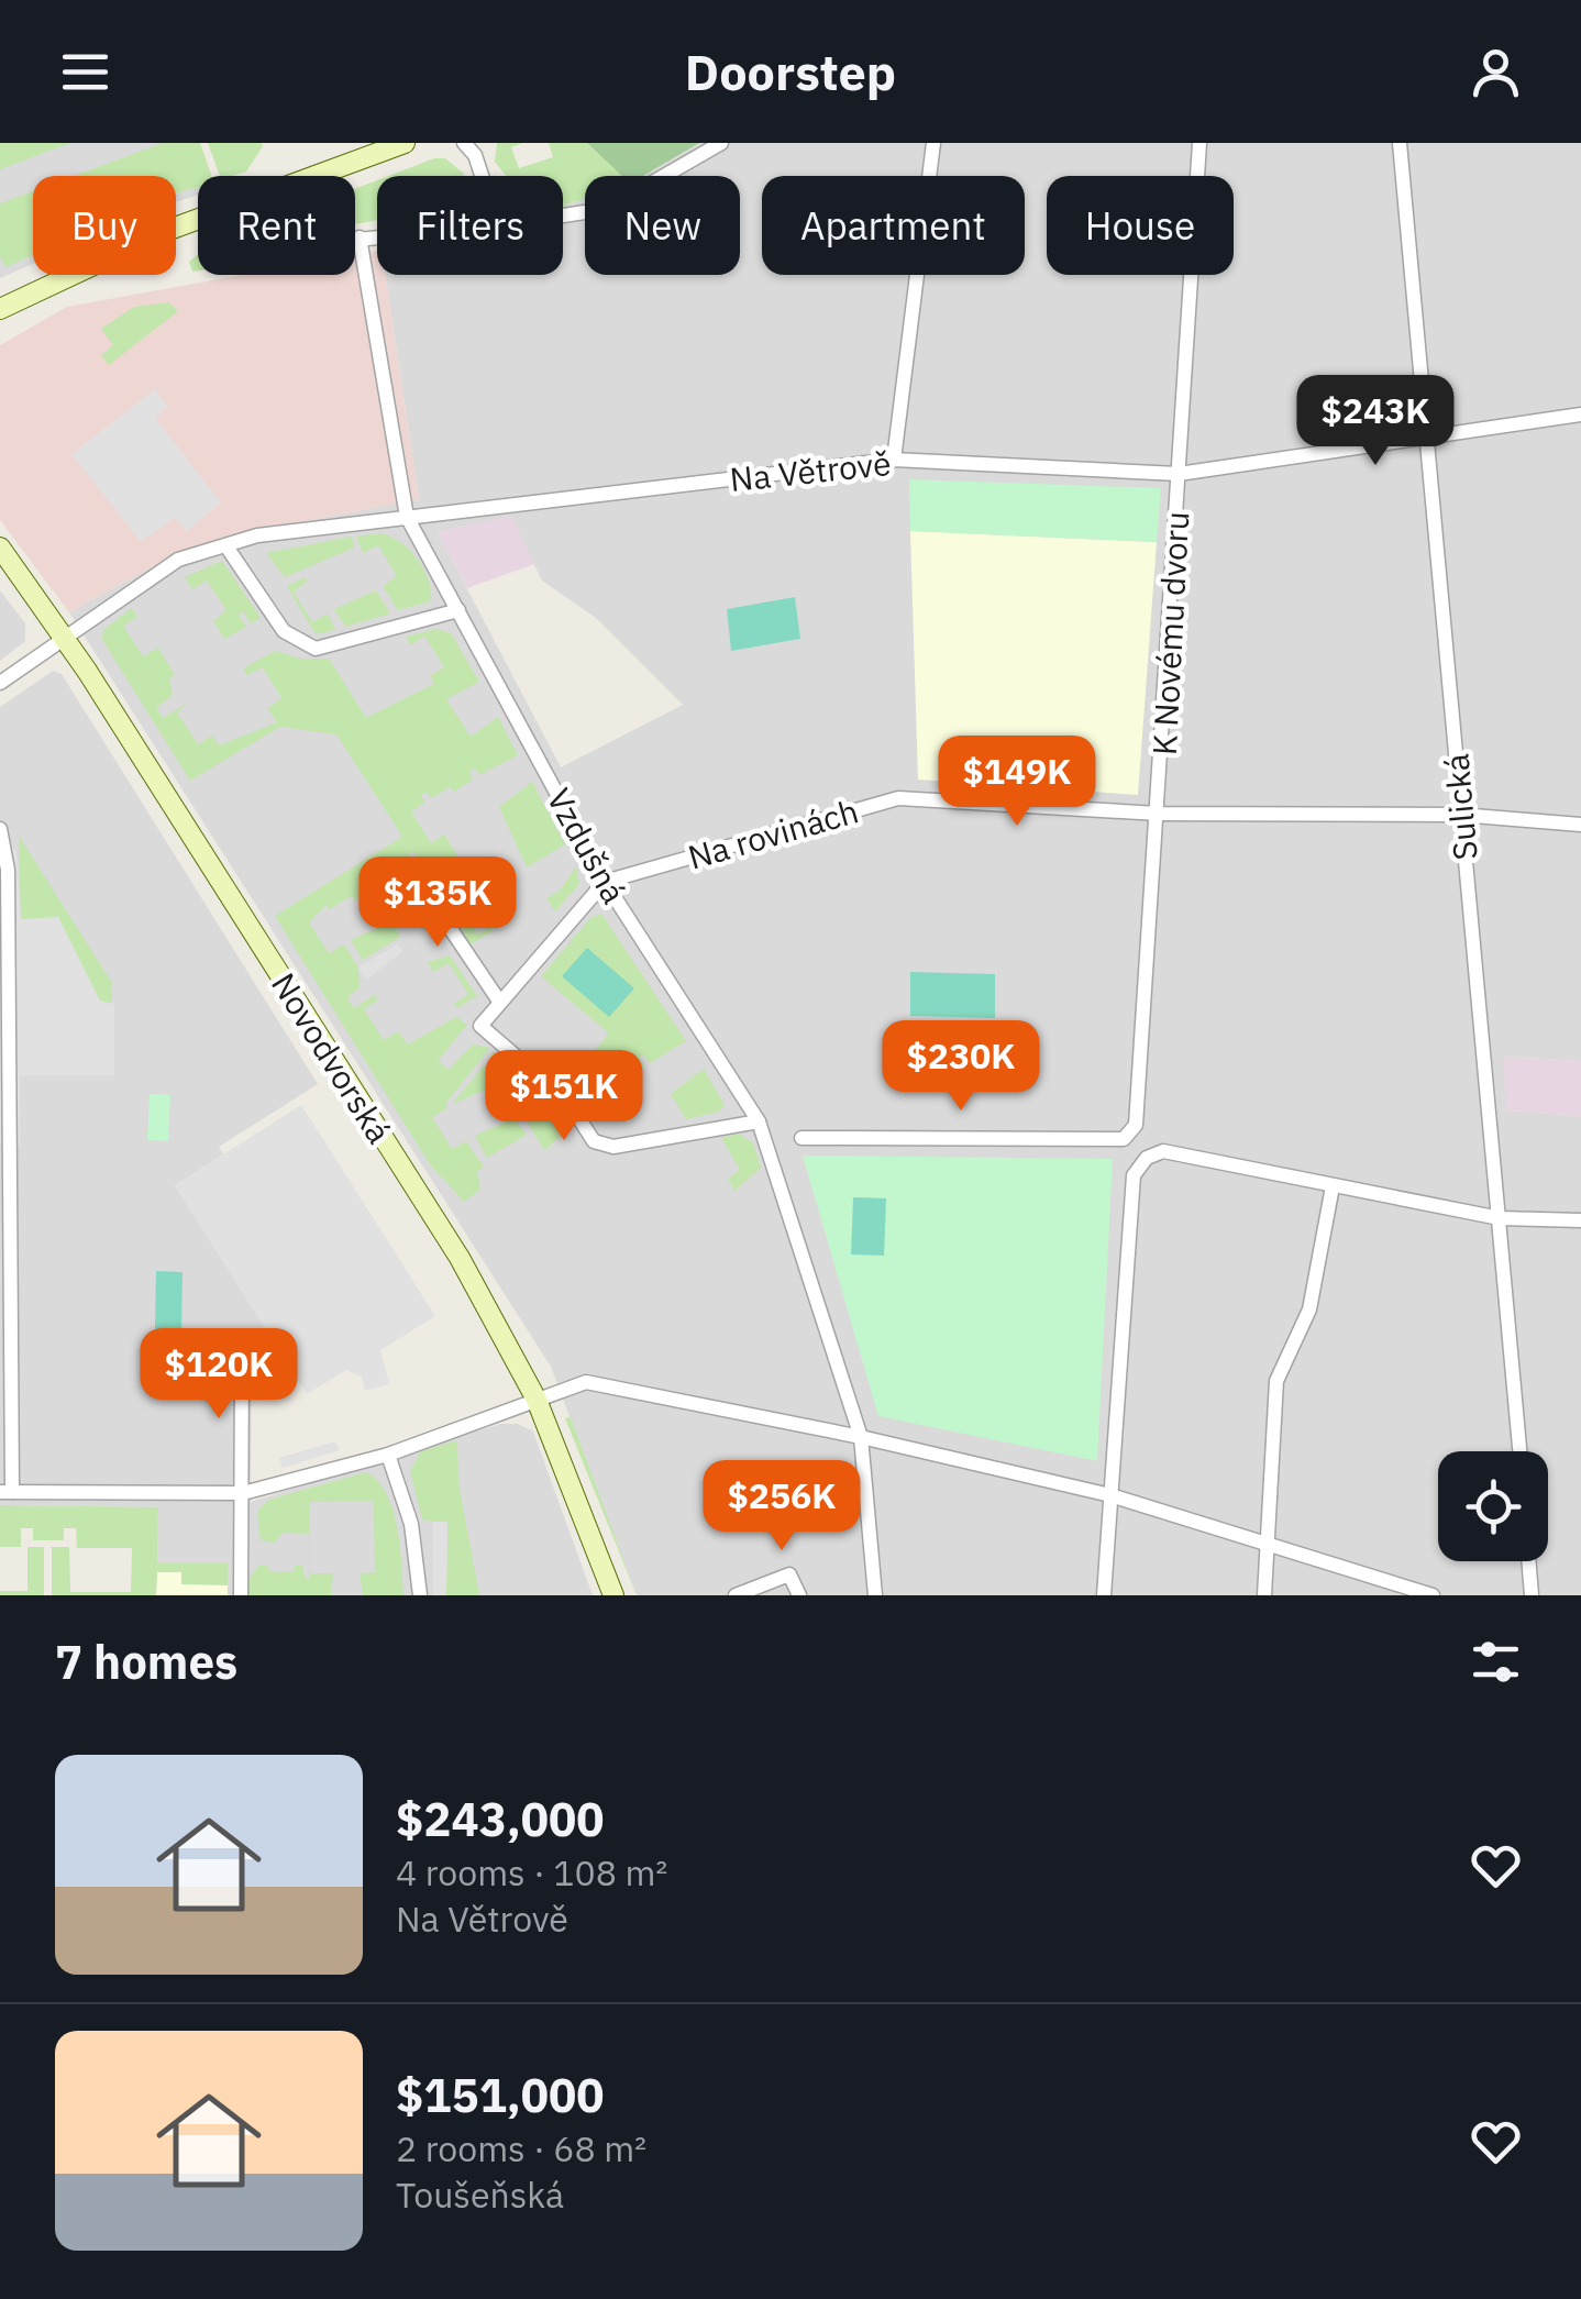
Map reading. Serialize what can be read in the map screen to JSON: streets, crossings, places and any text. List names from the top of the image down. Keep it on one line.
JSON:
{"streets":{"main road":["Novodvorská"],"street":["Na Větrově","K Novému dvoru","Sulická","Na rovinách","Vzdušná"]},"crossings":[["Na Větrově","K Novému dvoru"],["Na Větrově","Sulická"],["Na Větrově","Vzdušná"],["Na Větrově","Novodvorská"],["K Novému dvoru","Na rovinách"],["Sulická","Na rovinách"],["Na rovinách","Vzdušná"]],"page":{"header":"Doorstep","chip":["Buy","Rent","Filters","New","Apartment","House"],"price":["$243K","$149K","$135K","$230K","$151K","$120K","$256K"],"heading":"7 homes","list":[{"name":"$243,000","note":"4 rooms · 108 m² · Na Větrově"},{"name":"$151,000","note":"2 rooms · 68 m² · Toušeňská"}]}}
